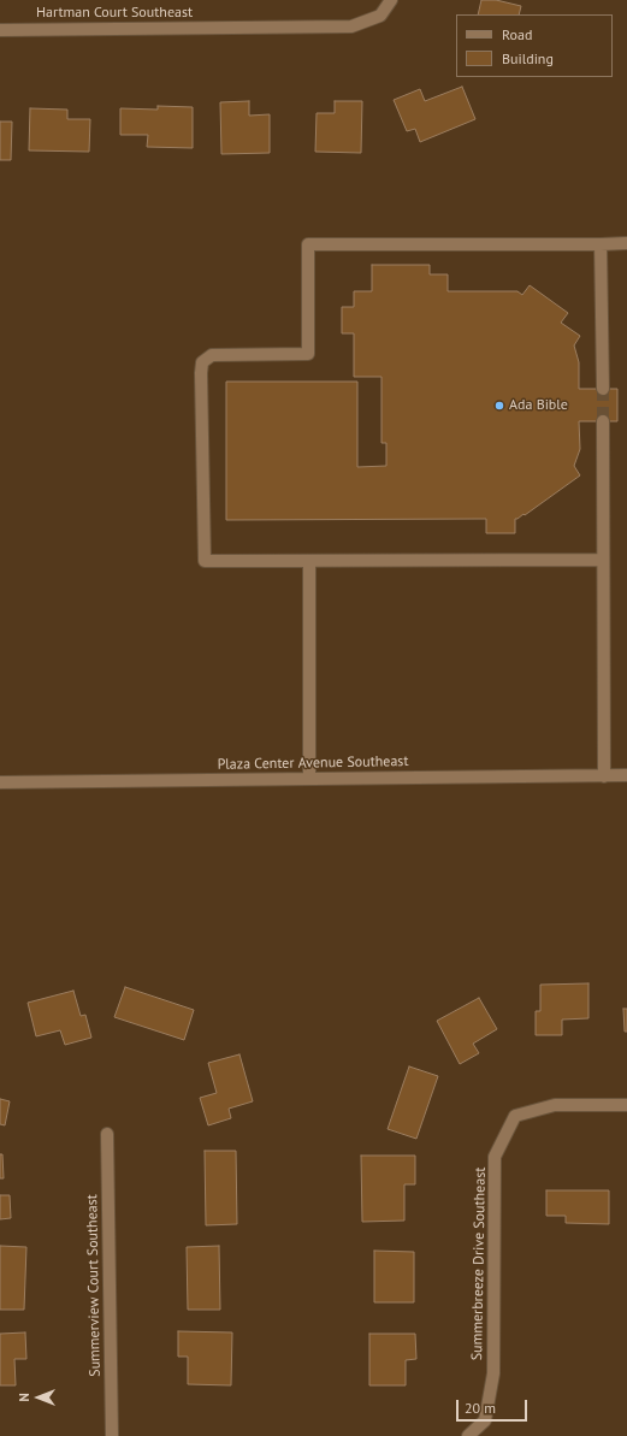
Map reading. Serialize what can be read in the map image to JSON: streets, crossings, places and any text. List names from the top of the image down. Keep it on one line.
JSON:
{"streets":{"street":["Hartman Court Southeast","Plaza Center Avenue Southeast","Summerbreeze Drive Southeast","Summerview Court Southeast"]},"places":["Ada Bible"],"legend":["Road","Building"],"scale_bar":"20 m","north":"left"}
